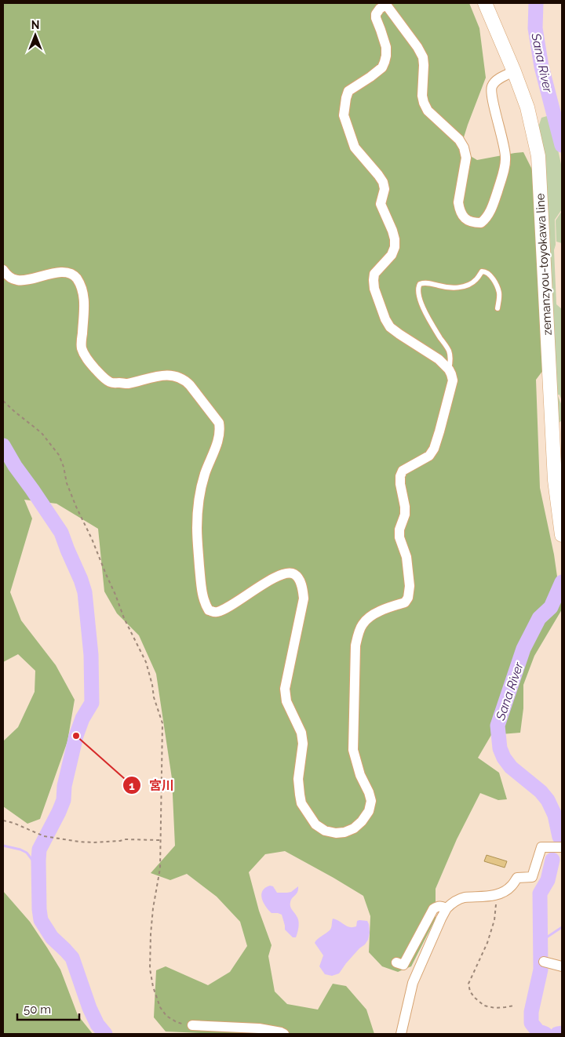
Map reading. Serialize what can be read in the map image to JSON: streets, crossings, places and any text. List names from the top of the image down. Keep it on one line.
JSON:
{"streets":{"main road":["zemanzyou-toyokawa line"]},"water":["Sana River"],"places":["宮川"],"scale_bar":"50 m","north":"top"}
